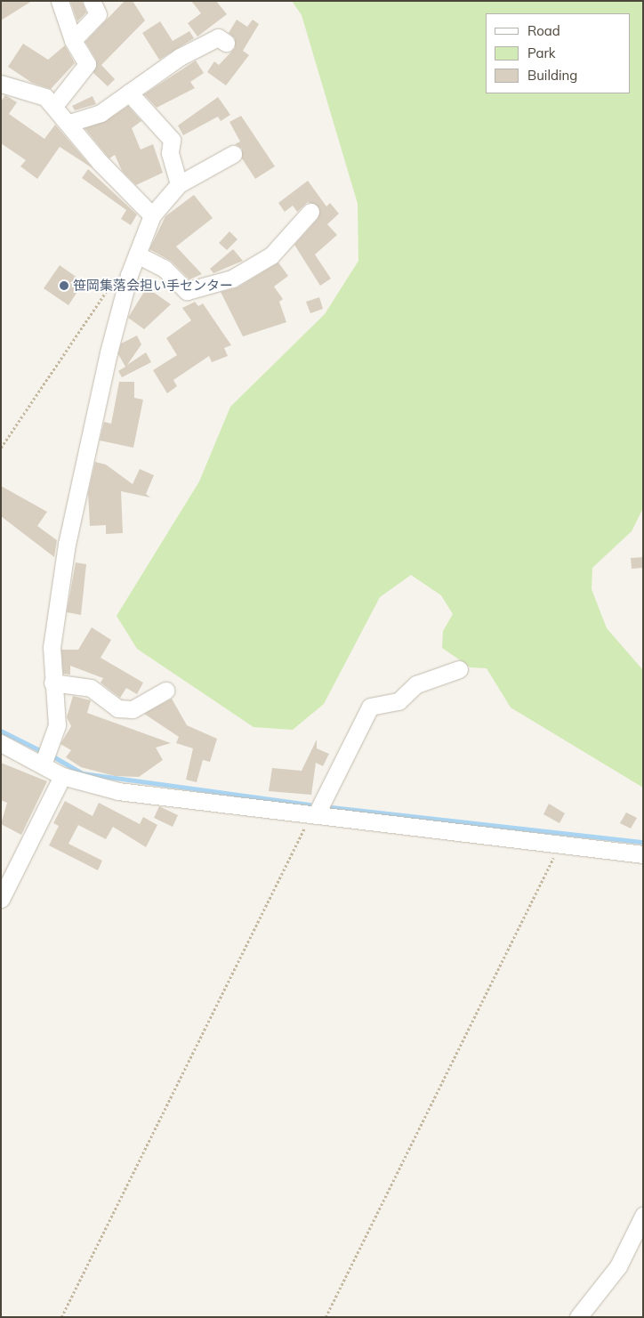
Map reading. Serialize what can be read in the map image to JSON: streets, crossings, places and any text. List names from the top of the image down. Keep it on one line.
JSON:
{"places":["笹岡集落会担い手センター"],"legend":["Road","Park","Building"]}
